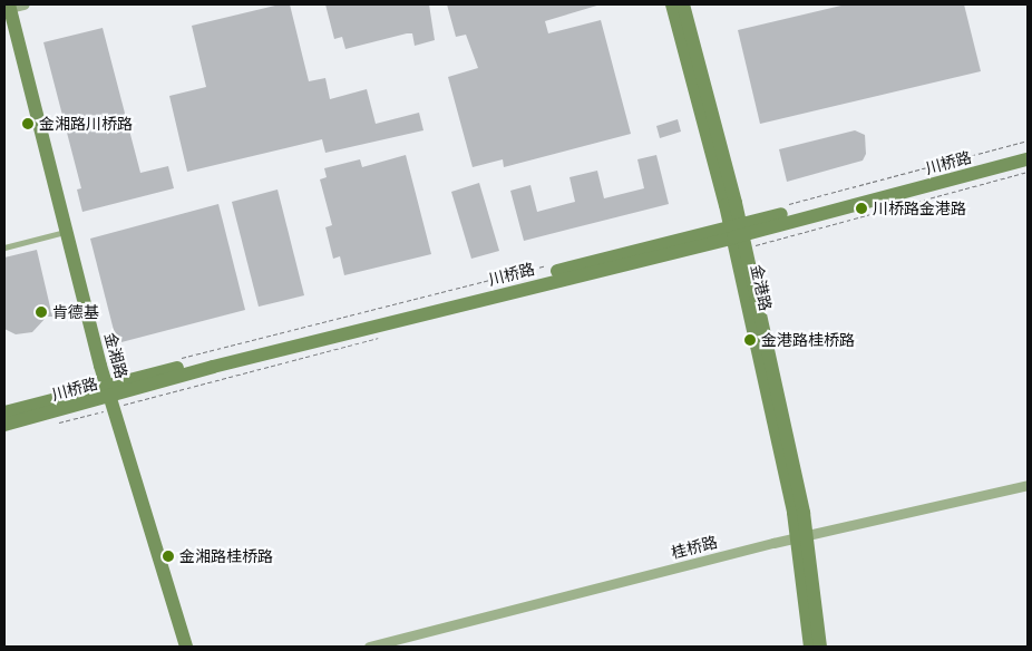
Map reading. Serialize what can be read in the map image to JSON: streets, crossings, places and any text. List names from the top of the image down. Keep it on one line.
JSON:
{"streets":{"street":["川桥路","金港路","金湘路","桂桥路"]},"crossings":[["川桥路","金港路"],["川桥路","金湘路"],["金港路","桂桥路"]],"places":["金湘路川桥路","川桥路金港路","肯德基","金港路桂桥路","金湘路桂桥路"]}
